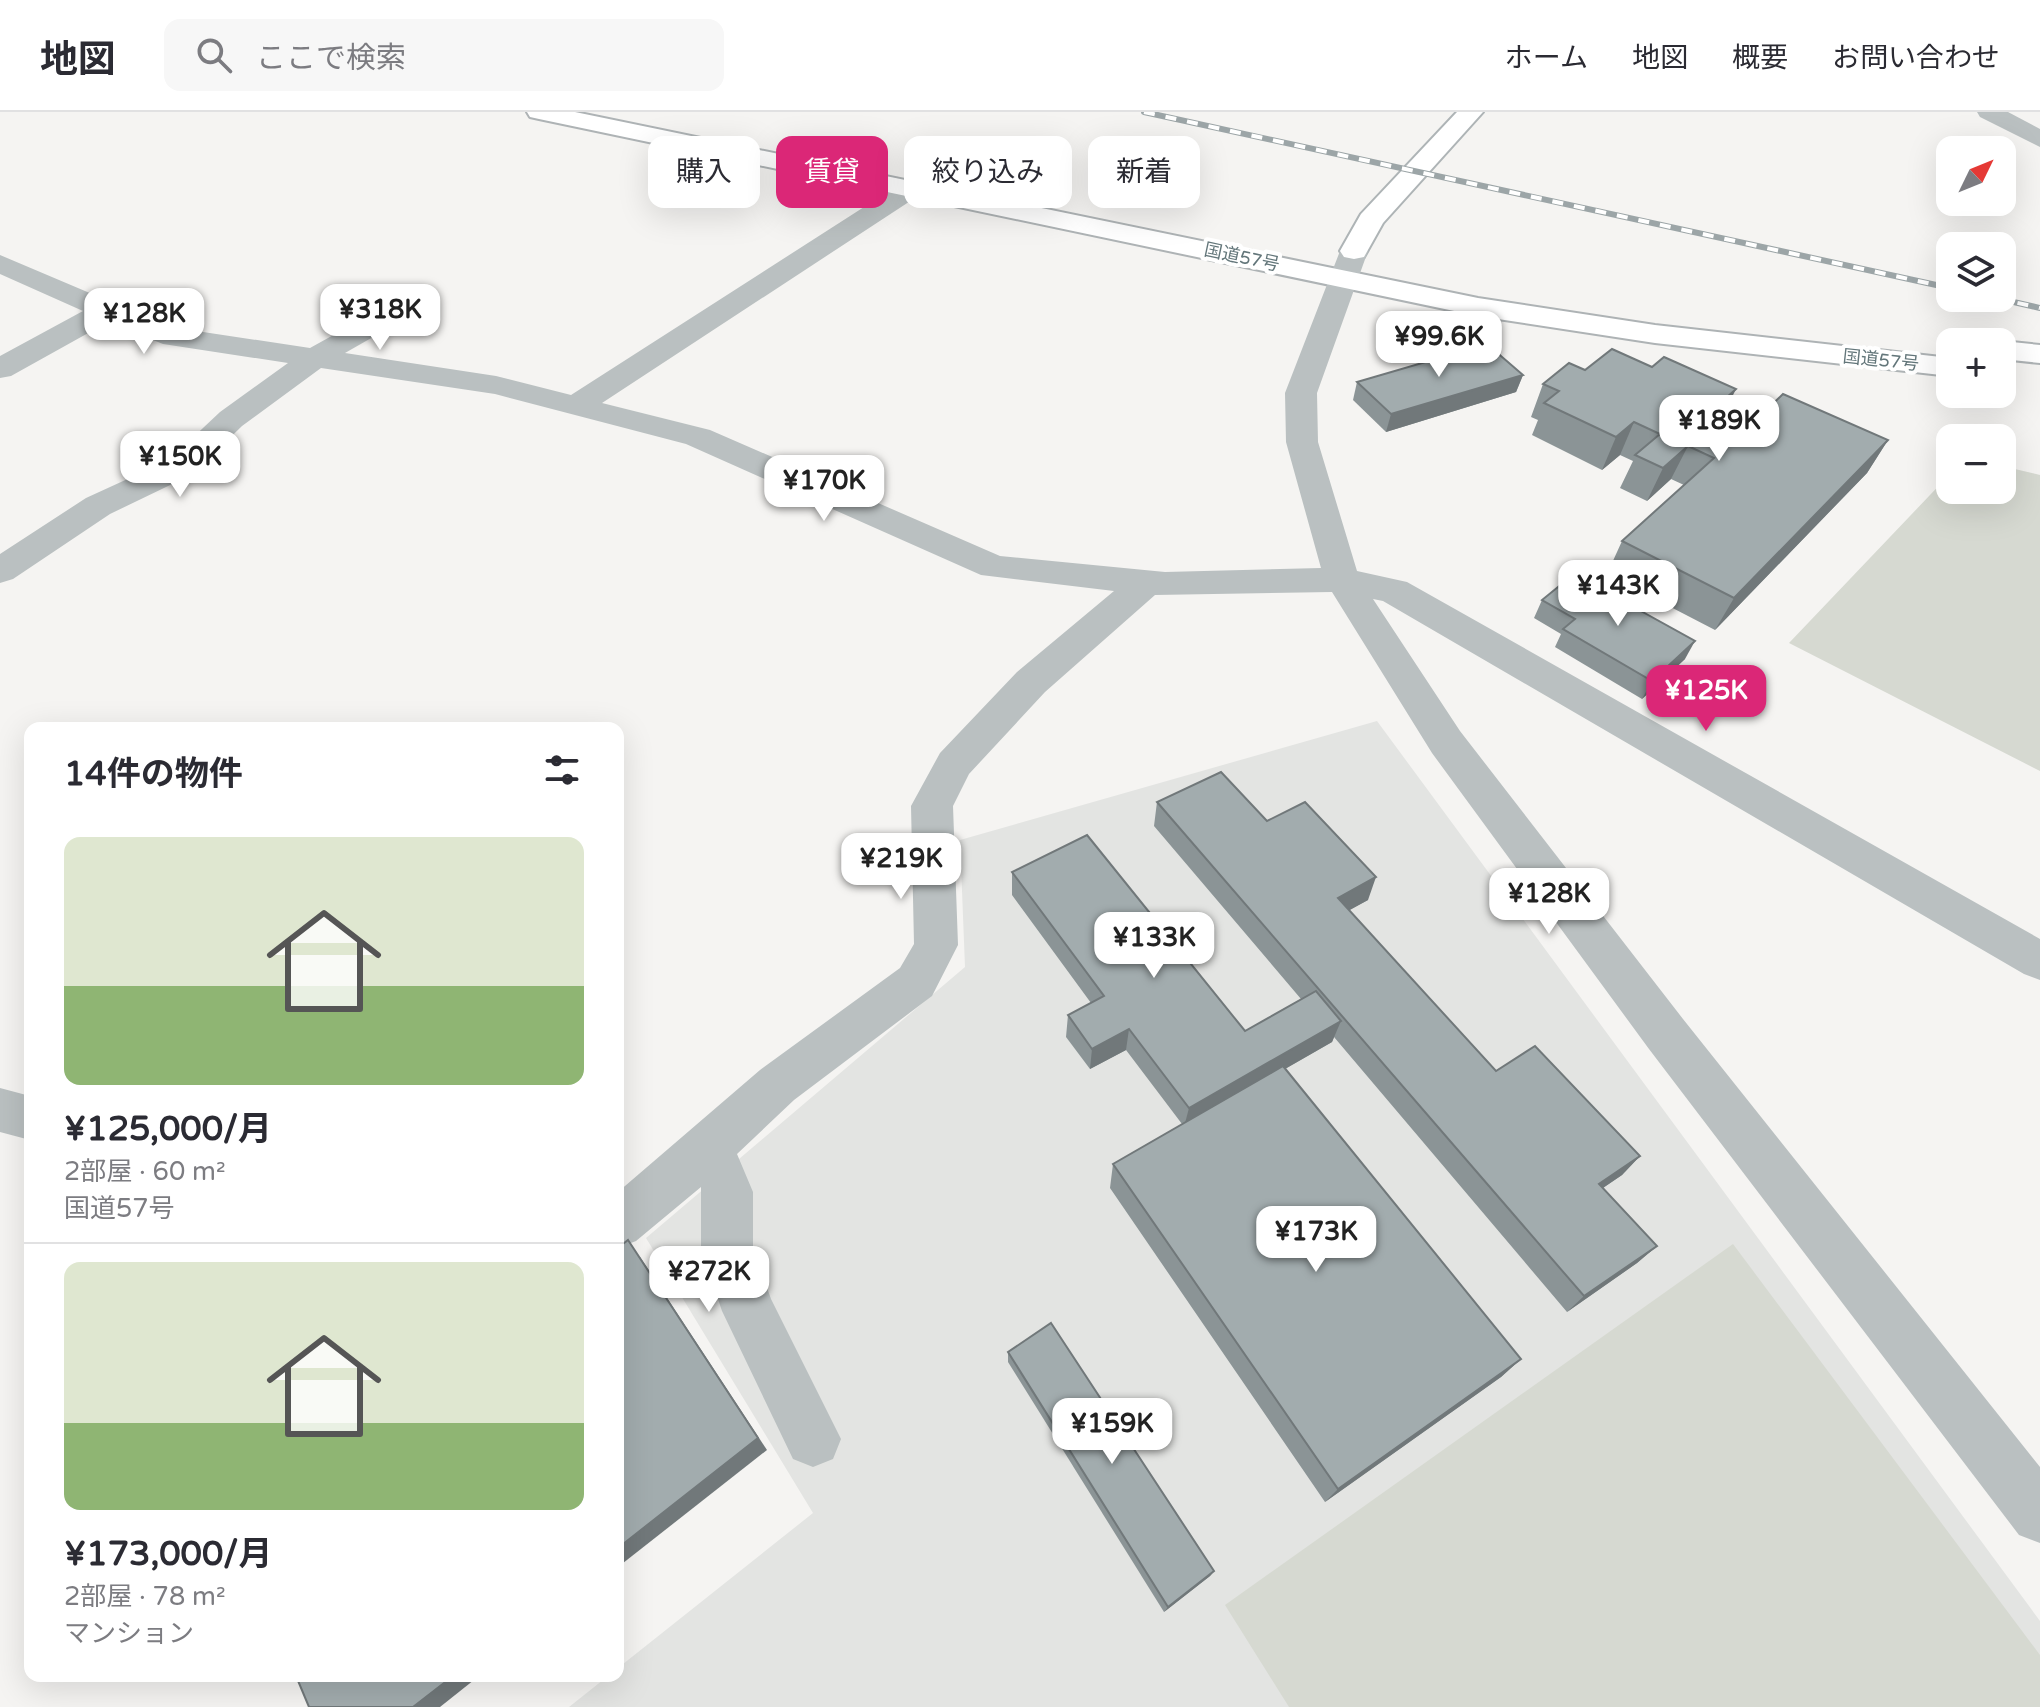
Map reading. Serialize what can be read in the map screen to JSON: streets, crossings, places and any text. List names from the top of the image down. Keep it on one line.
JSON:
{"streets":{"main road":["国道57号"]},"north":"top right","page":{"header":"地図","search":"ここで検索","nav":["ホーム","地図","概要","お問い合わせ"],"map_buttons":["+","−"],"chip":["購入","賃貸","絞り込み","新着"],"price":["¥318K","¥128K","¥99.6K","¥189K","¥150K","¥170K","¥143K","¥125K","¥219K","¥128K","¥133K","¥173K","¥272K","¥159K"],"heading":"14件の物件","list":[{"name":"¥125,000/月","note":"2部屋 · 60 m² · 国道57号"},{"name":"¥173,000/月","note":"2部屋 · 78 m² · マンション"}]}}
